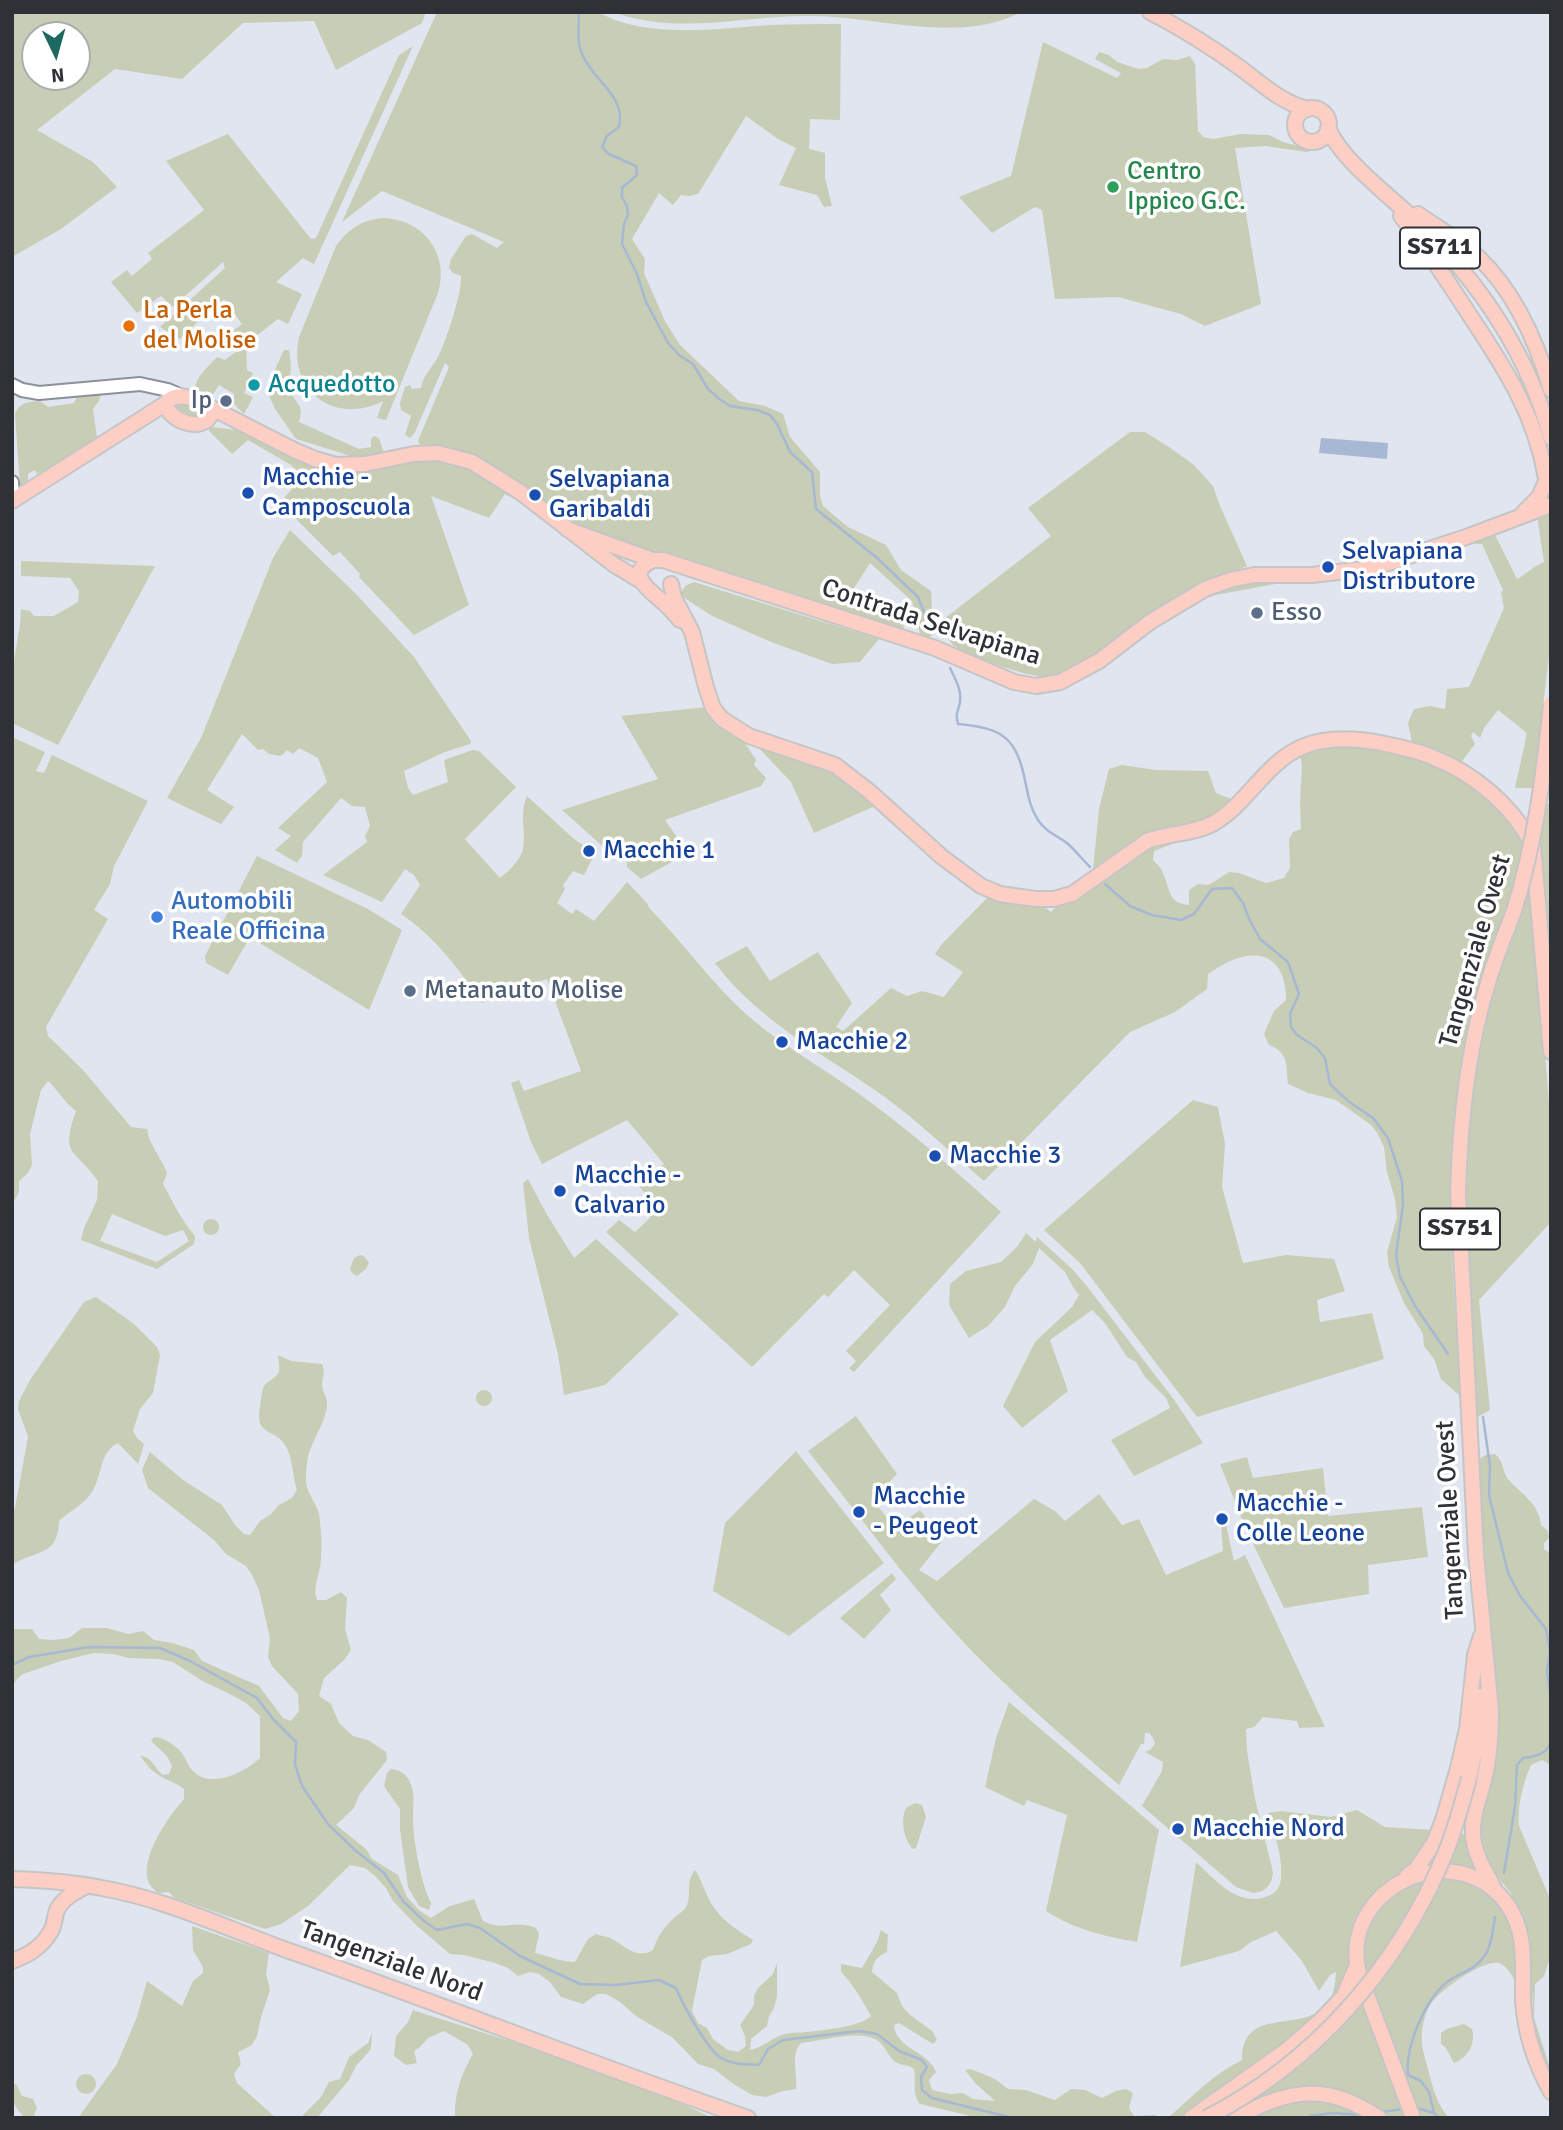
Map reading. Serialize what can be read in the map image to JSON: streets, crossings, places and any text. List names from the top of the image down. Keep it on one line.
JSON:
{"streets":{"main road":["SS711","Contrada Selvapiana","Tangenziale Ovest","SS751","Tangenziale Nord"]},"places":["Centro Ippico G.C.","La Perla del Molise","Acquedotto","Ip","Macchie - Camposcuola","Selvapiana Garibaldi","Selvapiana Distributore","Esso","Macchie 1","Automobili Reale Officina","Metanauto Molise","Macchie 2","Macchie 3","Macchie - Calvario","Macchie - Peugeot","Macchie - Colle Leone","Macchie Nord"],"north":"bottom"}
